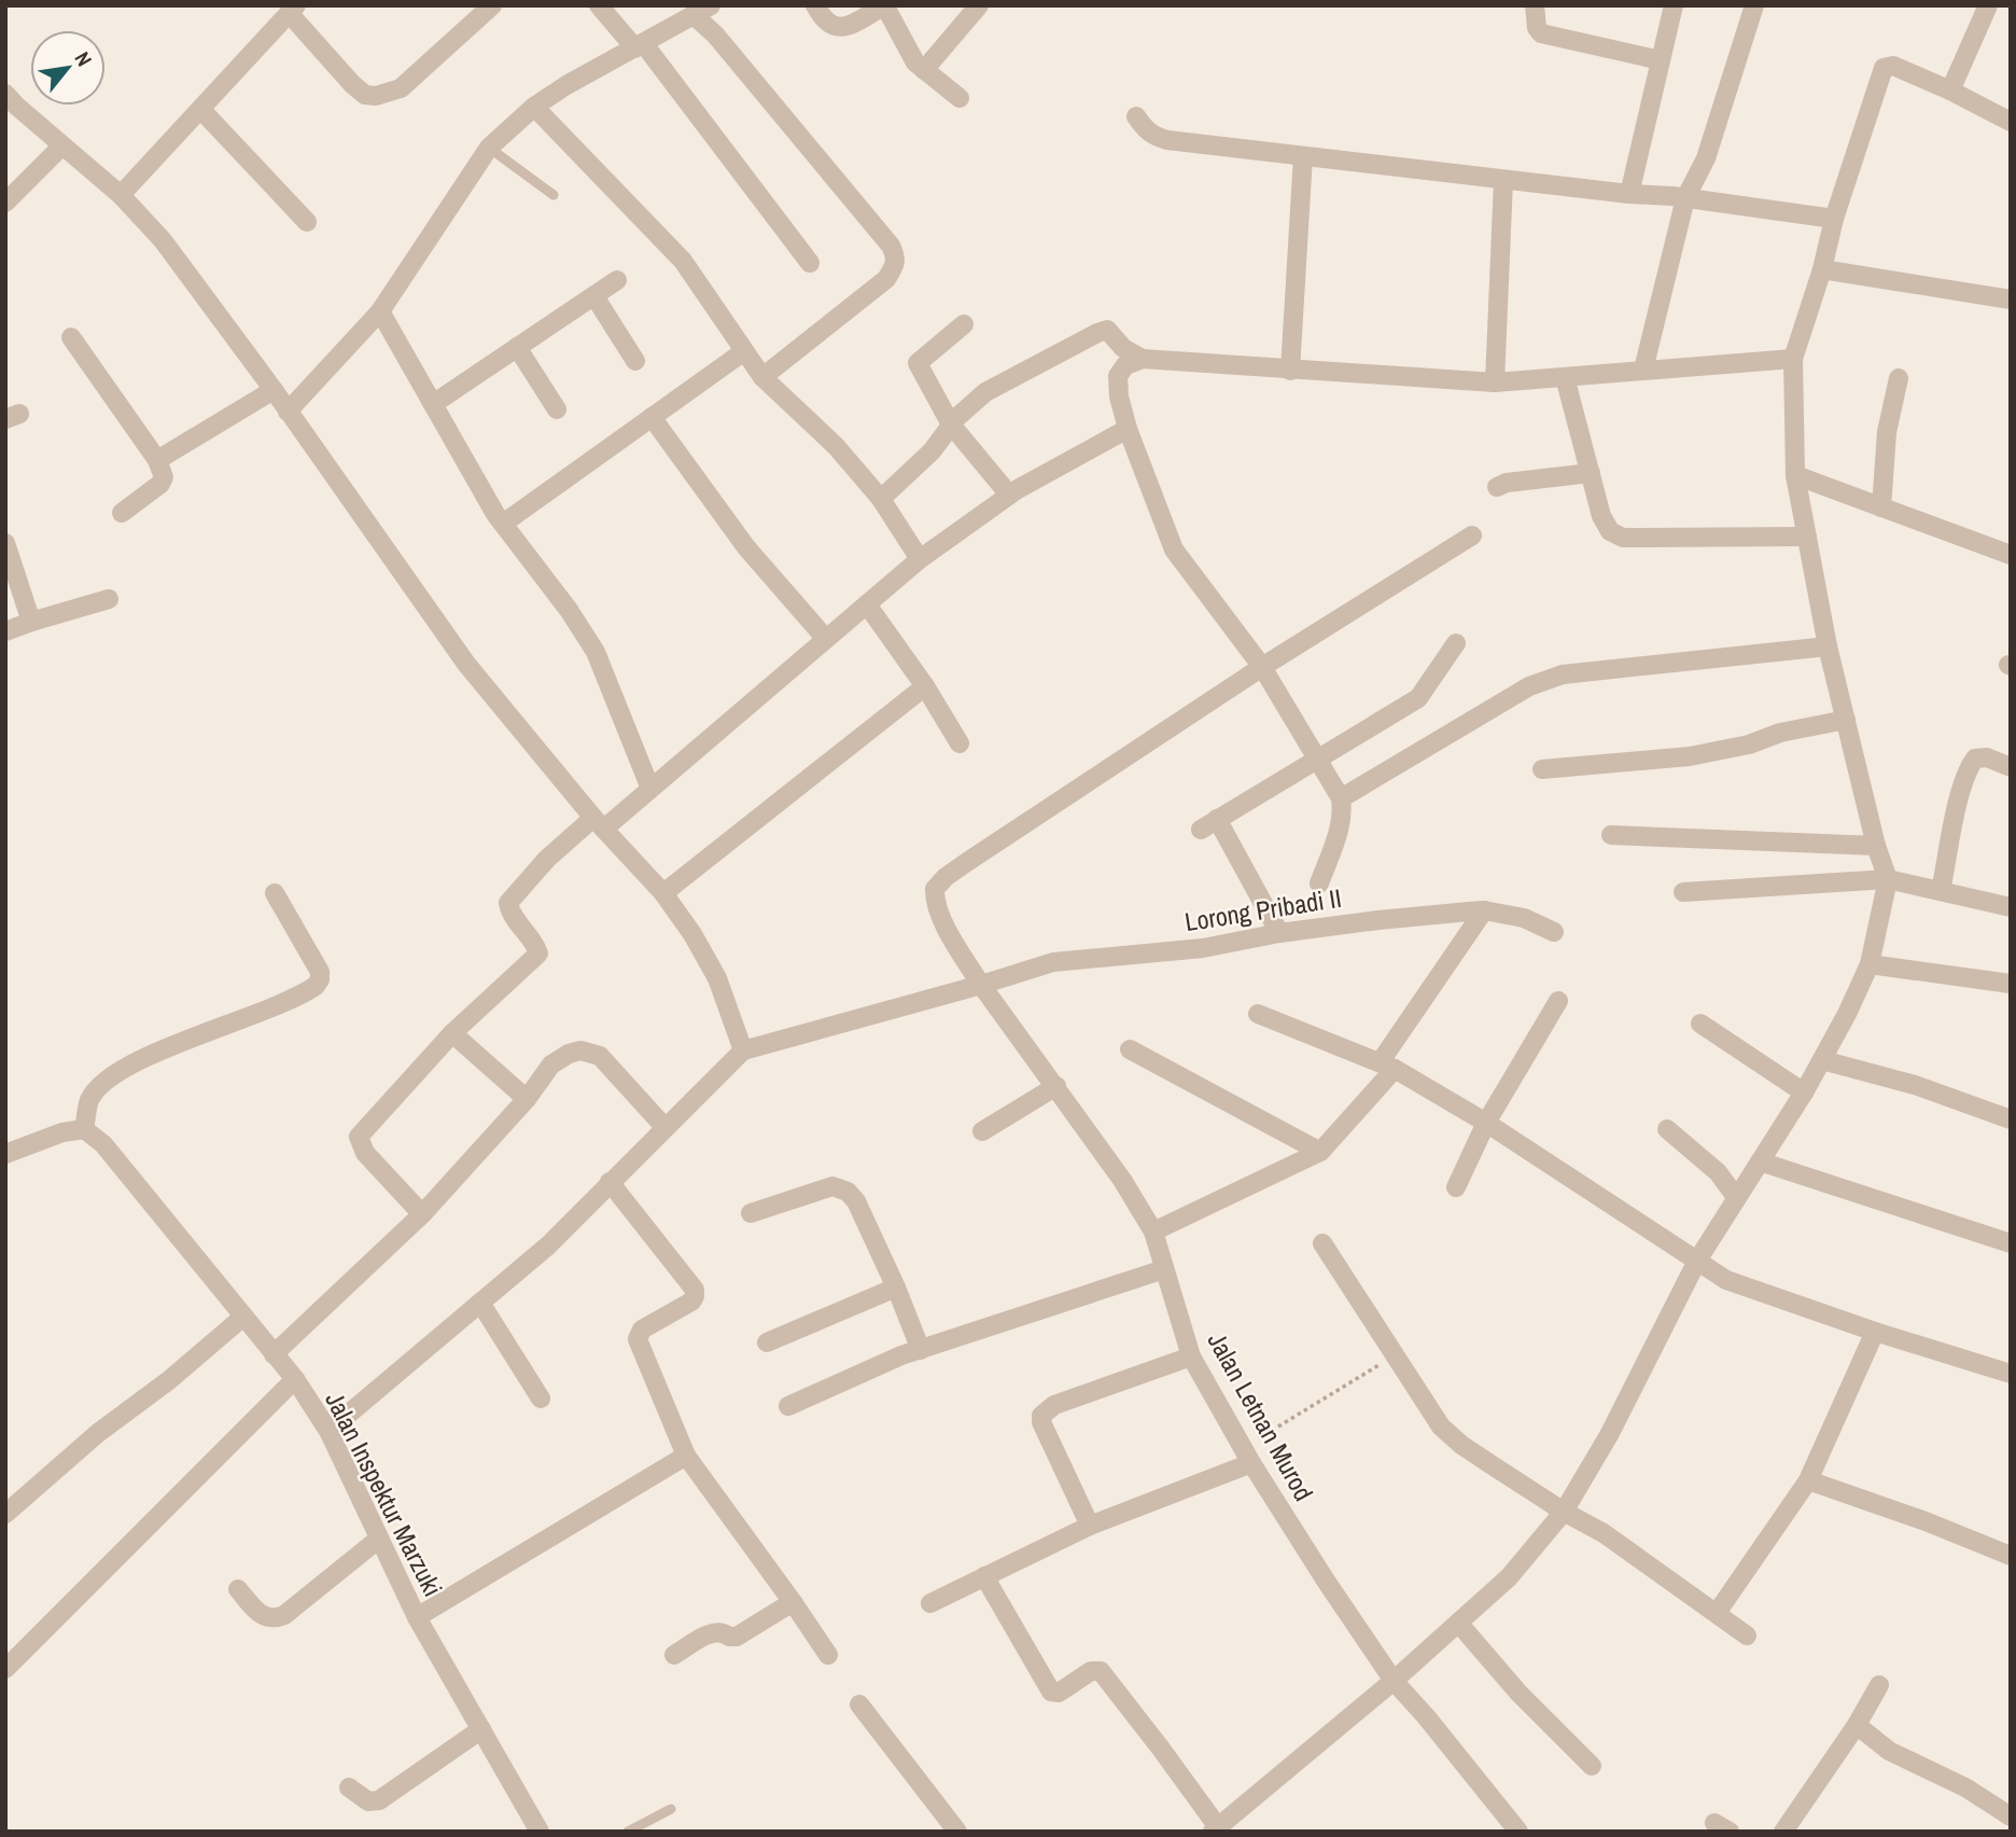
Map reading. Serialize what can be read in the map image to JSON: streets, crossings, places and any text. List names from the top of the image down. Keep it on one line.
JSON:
{"streets":{"street":["Lorong Pribadi II","Jalan Letnan Murod","Jalan Inspektur Marzuki"]},"crossings":[["Lorong Pribadi II","Jalan Letnan Murod"]],"north":"top right"}
